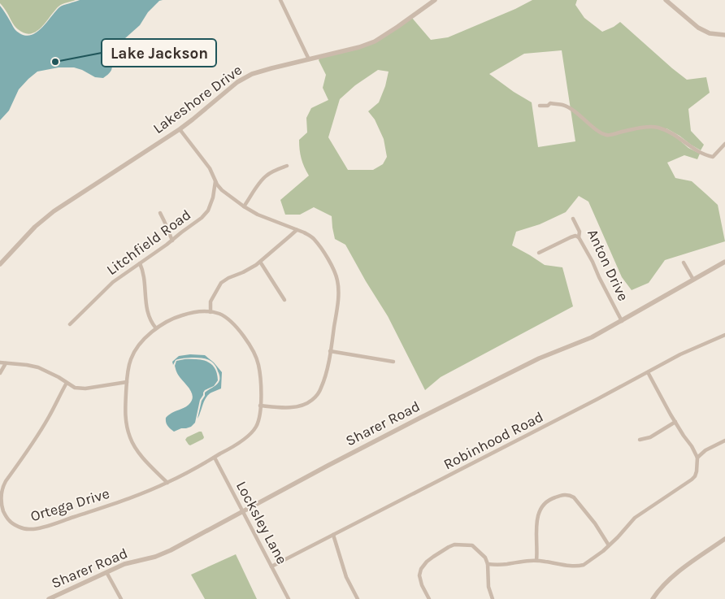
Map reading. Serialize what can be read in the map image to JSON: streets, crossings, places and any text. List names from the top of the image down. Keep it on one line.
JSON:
{"streets":{"street":["Lakeshore Drive","Litchfield Road","Anton Drive","Sharer Road","Robinhood Road","Ortega Drive","Locksley Lane"]},"crossings":[["Anton Drive","Sharer Road"],["Sharer Road","Locksley Lane"],["Robinhood Road","Locksley Lane"],["Ortega Drive","Locksley Lane"]],"places":["Lake Jackson"]}
